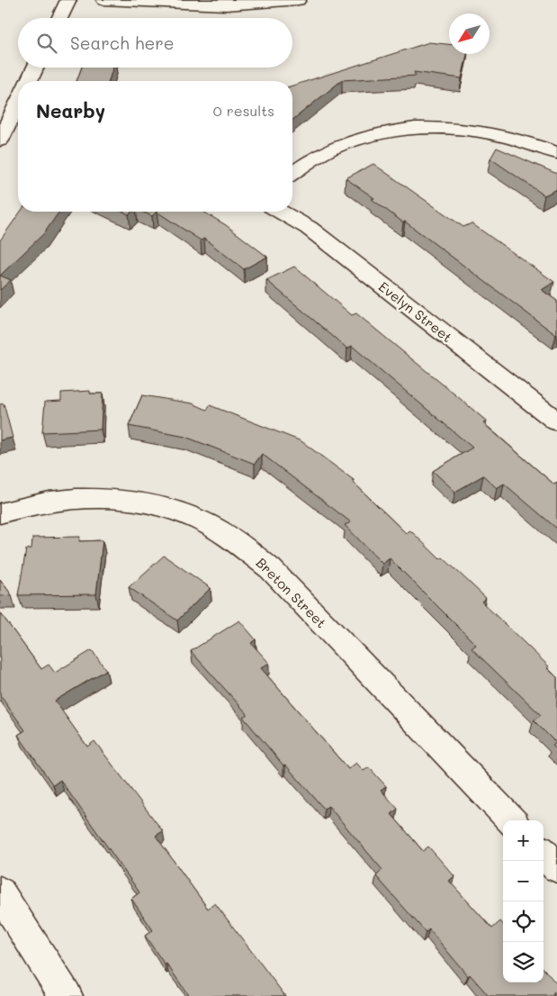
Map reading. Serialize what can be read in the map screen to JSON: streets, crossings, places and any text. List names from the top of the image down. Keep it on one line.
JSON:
{"streets":{"street":["Evelyn Street","Breton Street"]},"north":"bottom left","page":{"search":"Search here","heading":["Nearby","0 results"],"map_buttons":["+","−"]}}
